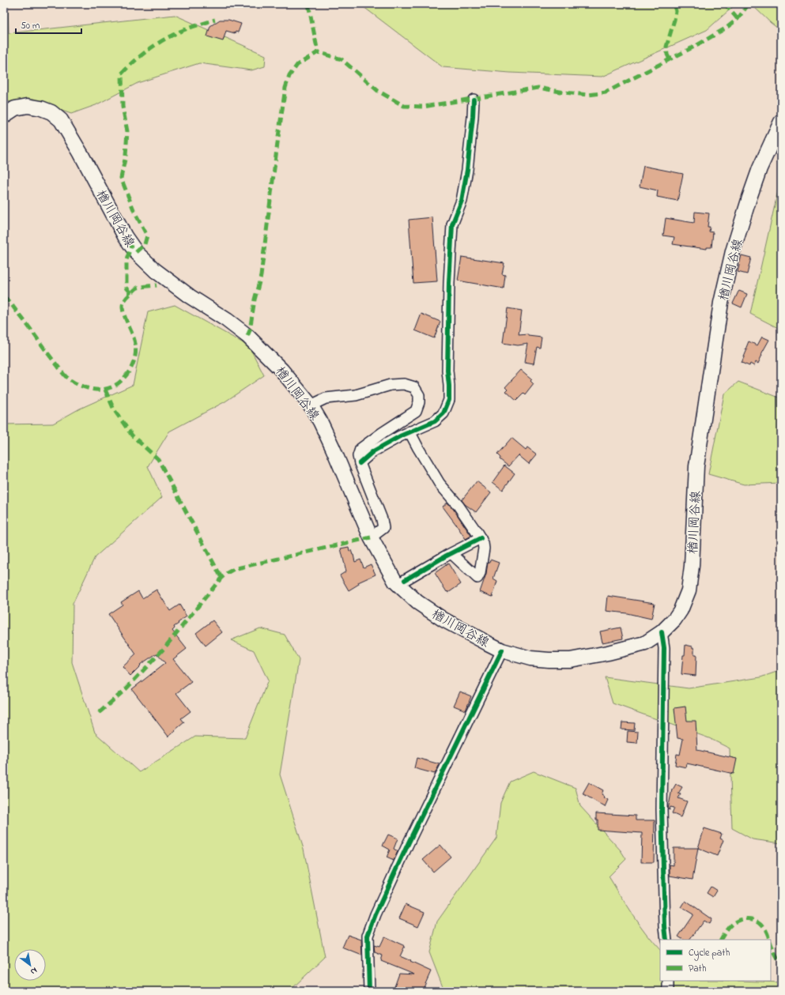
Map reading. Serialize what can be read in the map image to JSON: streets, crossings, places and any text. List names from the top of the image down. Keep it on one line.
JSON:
{"streets":{"main road":["楢川岡谷線"]},"legend":["Cycle path","Path"],"scale_bar":"50 m","north":"bottom right"}
